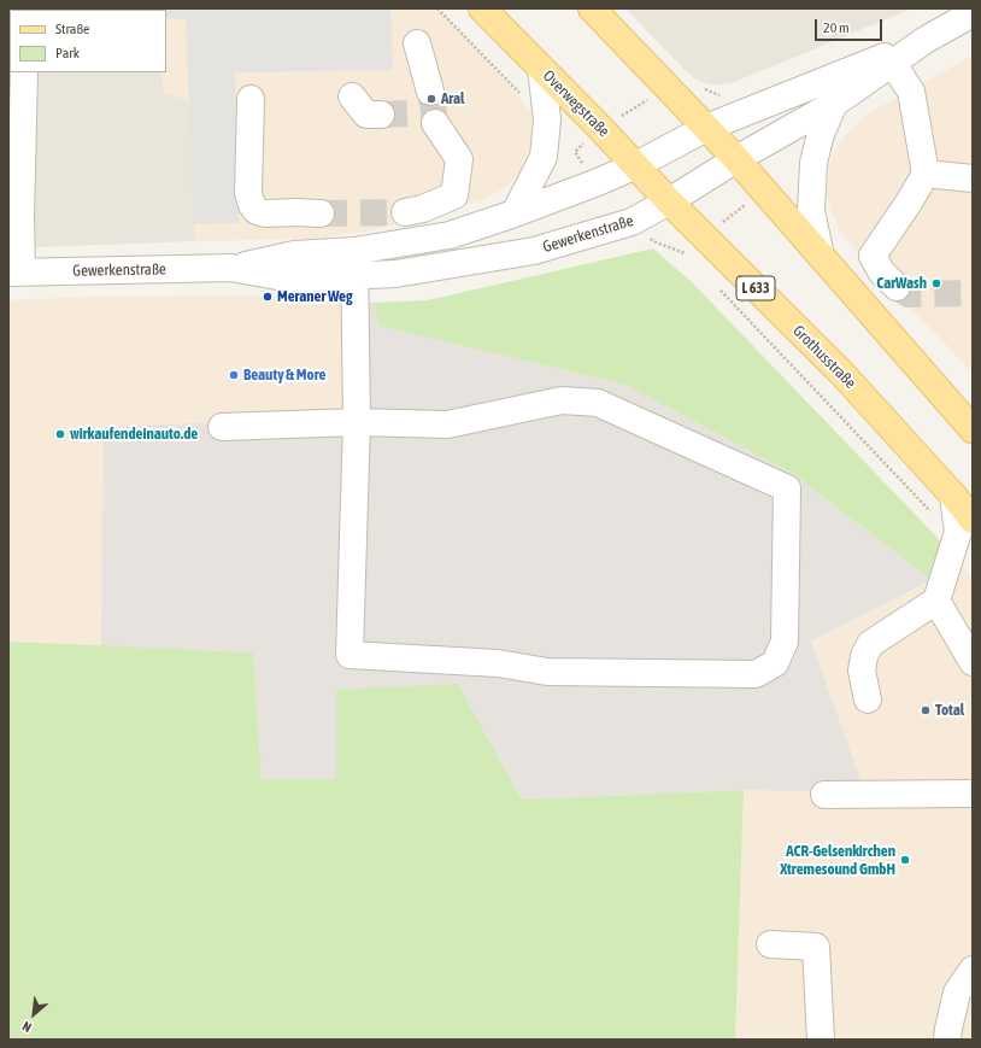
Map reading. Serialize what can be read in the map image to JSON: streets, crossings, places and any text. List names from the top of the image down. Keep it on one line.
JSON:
{"streets":{"main road":["Overwegstraße","L 633","Grothusstraße"],"street":["Gewerkenstraße"]},"crossings":[["Overwegstraße","Gewerkenstraße"],["Overwegstraße","Grothusstraße"],["Gewerkenstraße","Grothusstraße"]],"places":["Aral","CarWash","Meraner Weg","Beauty & More","wirkaufendeinauto.de","Total","ACR-Gelsenkirchen Xtremesound GmbH"],"legend":["Straße","Park"],"scale_bar":"20 m","north":"bottom left"}
